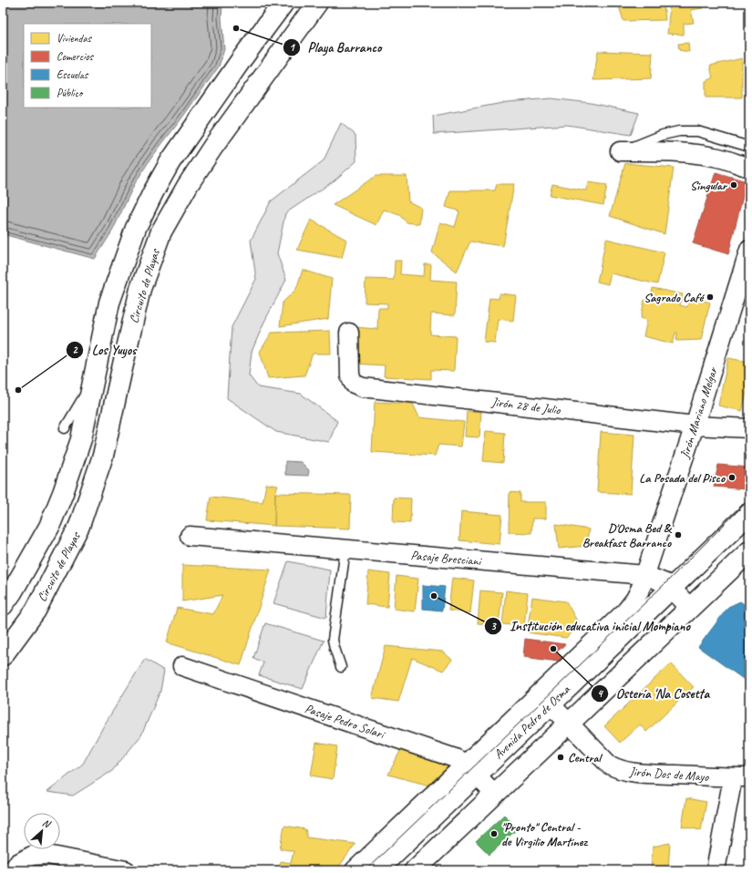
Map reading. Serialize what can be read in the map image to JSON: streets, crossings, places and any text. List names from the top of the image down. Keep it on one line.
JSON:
{"streets":{"main road":["Circuito de Playas","Avenida Pedro de Osma"],"street":["Jirón 28 de Julio","Jirón Mariano Melgar","Pasaje Bresciani","Pasaje Pedro Solari","Jirón Dos de Mayo"]},"crossings":[["Jirón 28 de Julio","Jirón Mariano Melgar"],["Jirón Mariano Melgar","Pasaje Bresciani"],["Jirón Mariano Melgar","Avenida Pedro de Osma"],["Pasaje Bresciani","Avenida Pedro de Osma"],["Pasaje Pedro Solari","Avenida Pedro de Osma"],["Avenida Pedro de Osma","Jirón Dos de Mayo"]],"places":["Playa Barranco","Singular","Sagrado Café","Los Yuyos","La Posada del Pisco","D'Osma Bed & Breakfast Barranco","Institución educativa inicial Mompiano","Ostería 'Na Cosetta","Central","\"Pronto\" Central - de Virgilio Martinez"],"legend":["Viviendas","Comercios","Escuelas","Público"],"north":"top right"}
